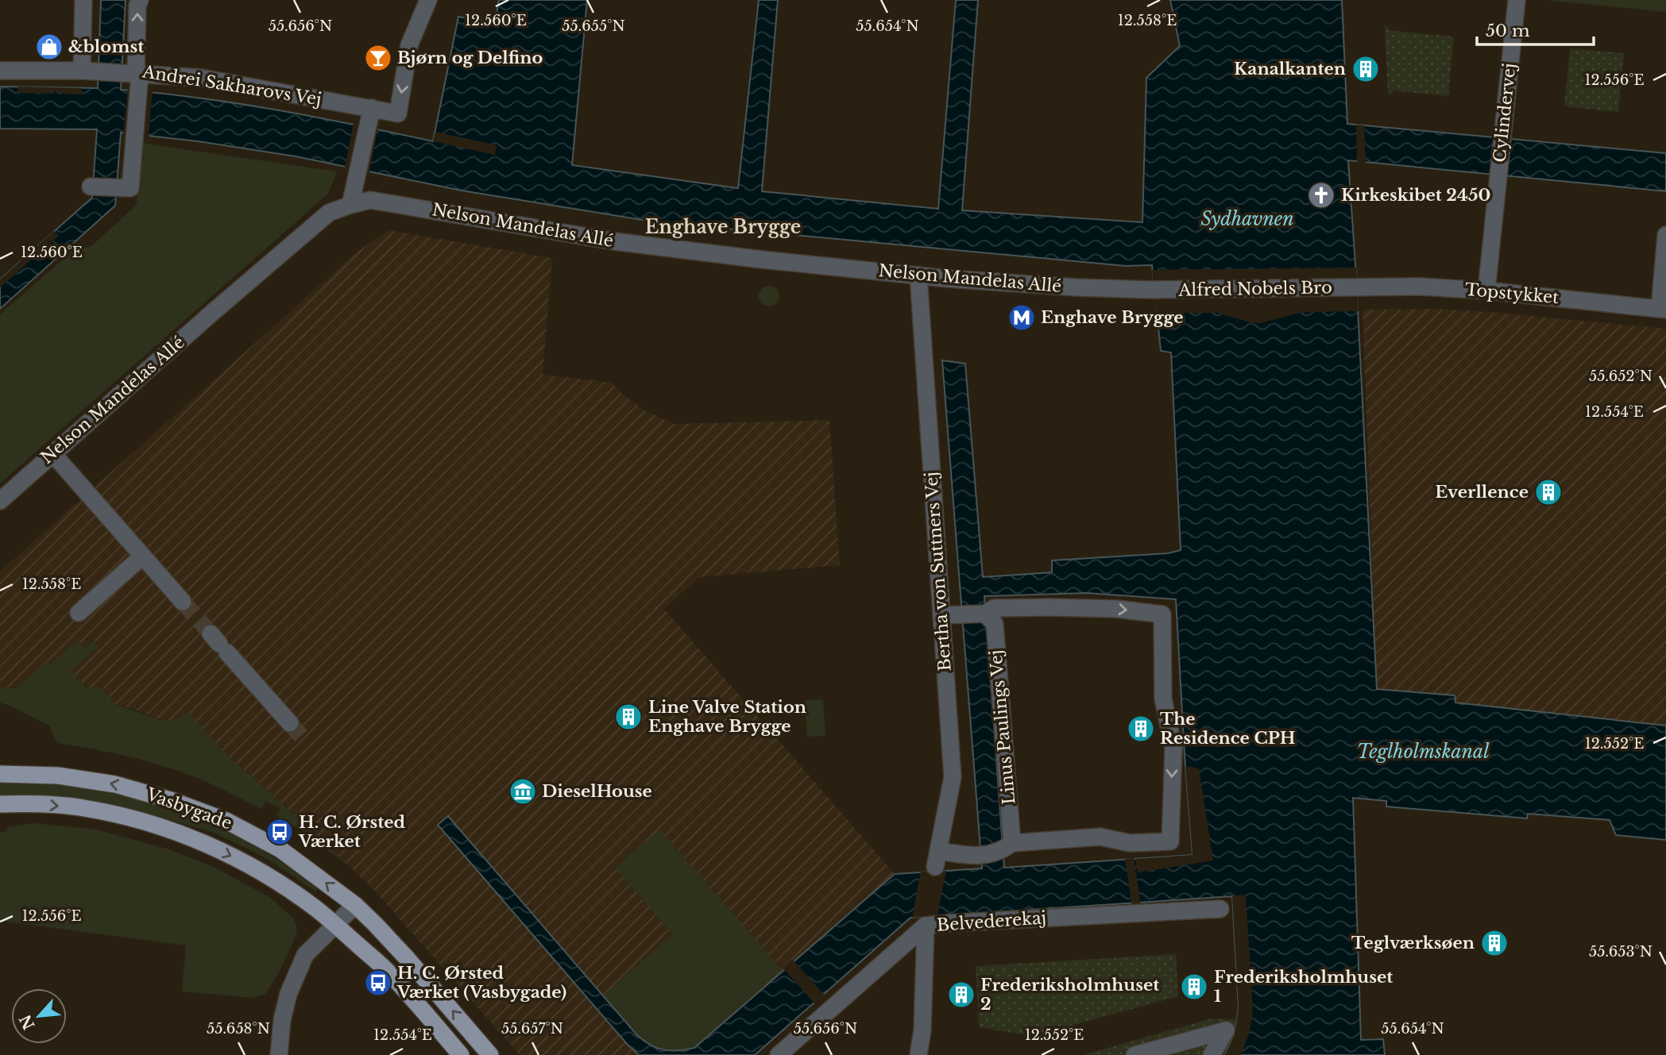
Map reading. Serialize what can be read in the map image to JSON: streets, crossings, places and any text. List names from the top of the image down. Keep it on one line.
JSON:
{"streets":{"main road":["Vasbygade"],"street":["Andrei Sakharovs Vej","Cylindervej","Nelson Mandelas Allé","Alfred Nobels Bro","Topstykket","Bertha von Suttners Vej","Linus Paulings Vej","Belvederekaj"]},"crossings":[["Cylindervej","Topstykket"],["Nelson Mandelas Allé","Alfred Nobels Bro"],["Nelson Mandelas Allé","Bertha von Suttners Vej"],["Alfred Nobels Bro","Topstykket"],["Bertha von Suttners Vej","Linus Paulings Vej"]],"districts":["Enghave Brygge"],"water":["Sydhavnen","Teglholmskanal"],"places":{"shop":["&blomst"],"bar":["Bjørn og Delfino"],"building":["Kanalkanten","Everllence","Line Valve Station Enghave Brygge","The Residence CPH","Teglværksøen","Frederiksholmhuset 1","Frederiksholmhuset 2"],"church":["Kirkeskibet 2450"],"metro station":["Enghave Brygge"],"museum":["DieselHouse"],"bus stop":["H. C. Ørsted Værket","H. C. Ørsted Værket (Vasbygade)"]},"scale_bar":"50 m","north":"bottom left","coordinates":["12.560°E","12.558°E","55.656°N","55.655°N","55.654°N","12.556°E","55.652°N","12.554°E","12.552°E","55.653°N","55.658°N","55.657°N"]}
